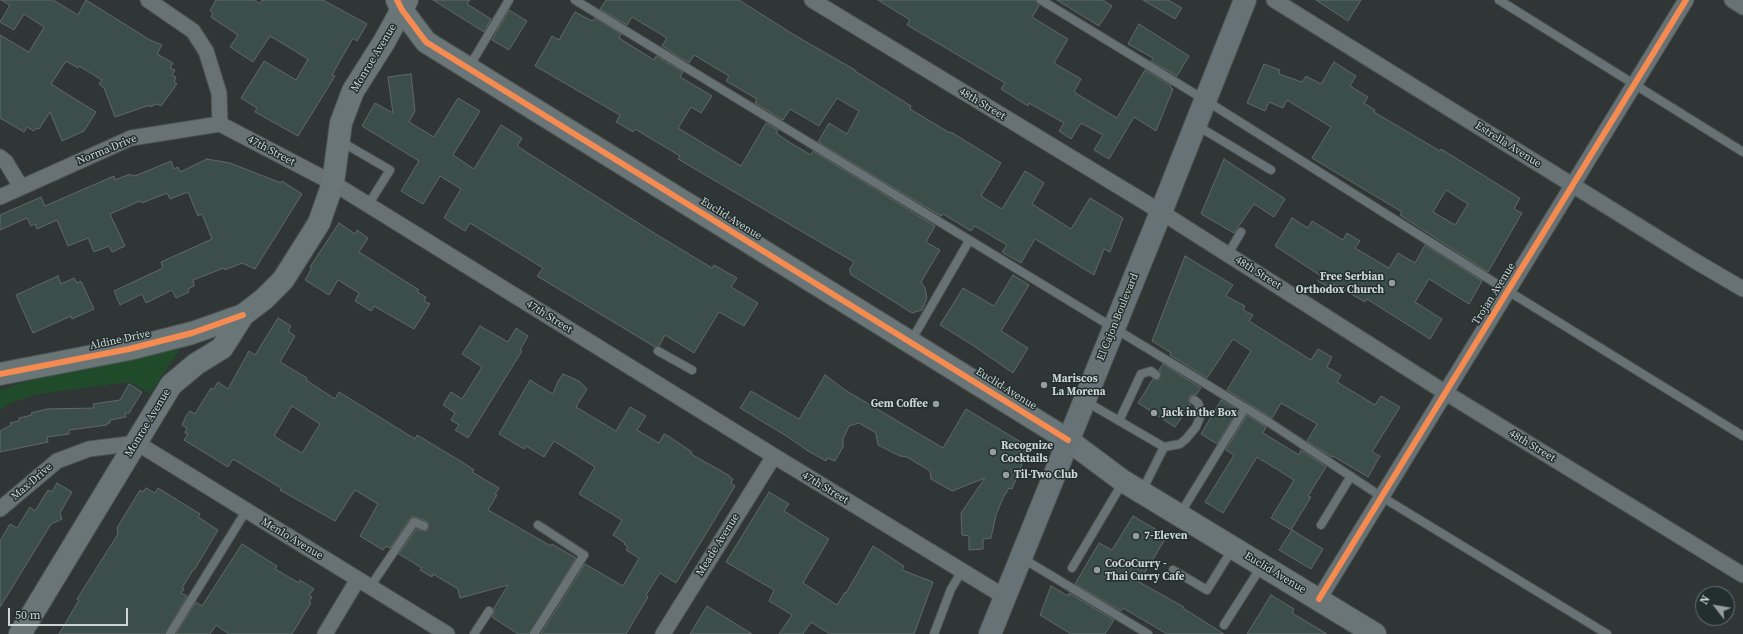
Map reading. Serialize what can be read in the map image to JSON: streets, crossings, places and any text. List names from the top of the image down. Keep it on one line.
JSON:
{"streets":{"main road":["Monroe Avenue","Euclid Avenue","El Cajon Boulevard","Aldine Drive"],"street":["48th Street","Estrella Avenue","Norma Drive","47th Street","Trojan Avenue","Max Drive","Menlo Avenue","Meade Avenue"]},"crossings":[["Monroe Avenue","47th Street"],["Monroe Avenue","Euclid Avenue"],["Monroe Avenue","Aldine Drive"],["Monroe Avenue","Max Drive"],["Monroe Avenue","Menlo Avenue"],["48th Street","Trojan Avenue"],["48th Street","El Cajon Boulevard"],["Estrella Avenue","Trojan Avenue"],["Norma Drive","47th Street"],["47th Street","El Cajon Boulevard"],["47th Street","Meade Avenue"],["Euclid Avenue","Trojan Avenue"],["Euclid Avenue","El Cajon Boulevard"],["Max Drive","Menlo Avenue"]],"places":["Free Serbian Orthodox Church","Mariscos La Morena","Gem Coffee","Jack in the Box","Recognize Cocktails","Til-Two Club","7-Eleven","CoCoCurry - Thai Curry Cafe"],"scale_bar":"50 m","north":"top left"}
